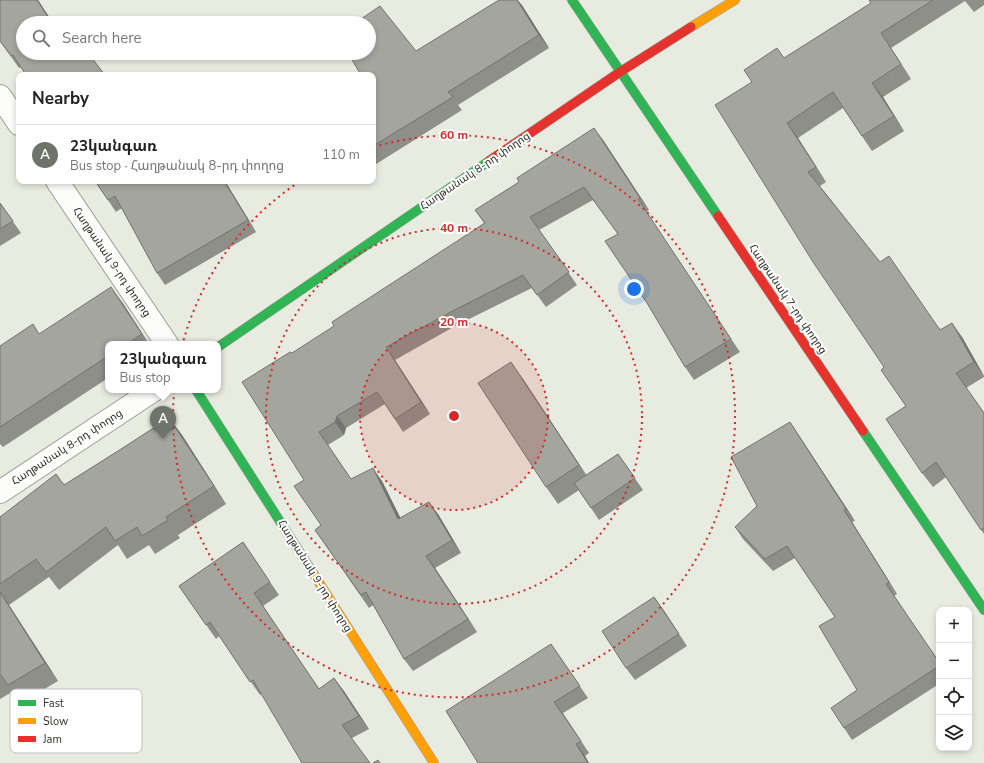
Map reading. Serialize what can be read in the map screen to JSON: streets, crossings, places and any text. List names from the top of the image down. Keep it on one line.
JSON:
{"streets":{"street":["Հաղթանակ 8-րդ փողոց","Հաղթանակ 9-րդ փողոց","Հաղթանակ 7-րդ փողոց"]},"crossings":[["Հաղթանակ 8-րդ փողոց","Հաղթանակ 7-րդ փողոց"]],"legend":["Fast","Slow","Jam"],"page":{"search":"Search here","heading":"Nearby","list":[{"mark":"A","name":"23կանգառ","note":"Bus stop · Հաղթանակ 8-րդ փողոց","value":"110 m"}],"popup":["23կանգառ","Bus stop"],"pins":"A","map_buttons":["+","−"]},"rings":["60 m","40 m","20 m"]}
